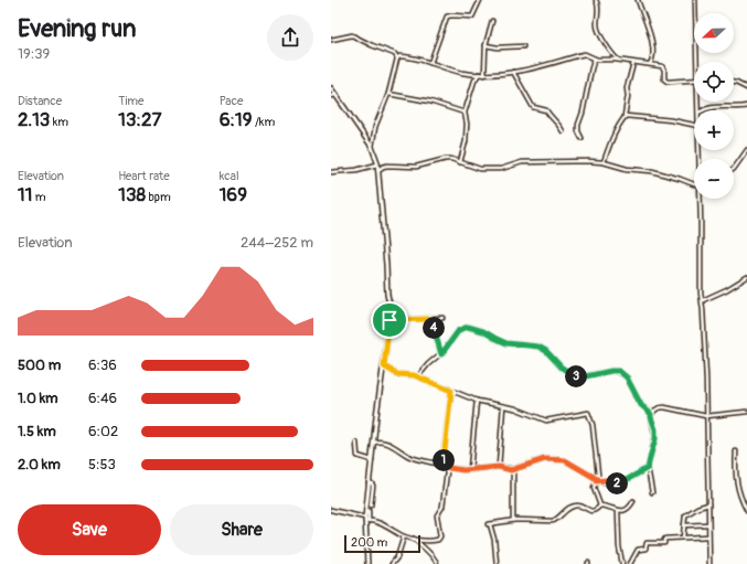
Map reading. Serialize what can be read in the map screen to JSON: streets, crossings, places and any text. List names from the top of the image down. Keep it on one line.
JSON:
{"scale_bar":"200 m","north":"left","page":{"heading":["Evening run","19:39"],"map_buttons":["+","−"],"stats":[["Distance","2.13 km"],["Time","13:27"],["Pace","6:19 /km"],["Elevation","11 m"],["Heart rate","138 bpm"],["kcal","169"]],"chart":["Elevation","244–252 m"],"pins":["4","3","1","2"],"list":[{"name":"500 m","note":"6:36"},{"name":"1.0 km","note":"6:46"},{"name":"1.5 km","note":"6:02"},{"name":"2.0 km","note":"5:53"}],"buttons":["Save","Share"],"scale":"200 m"}}
